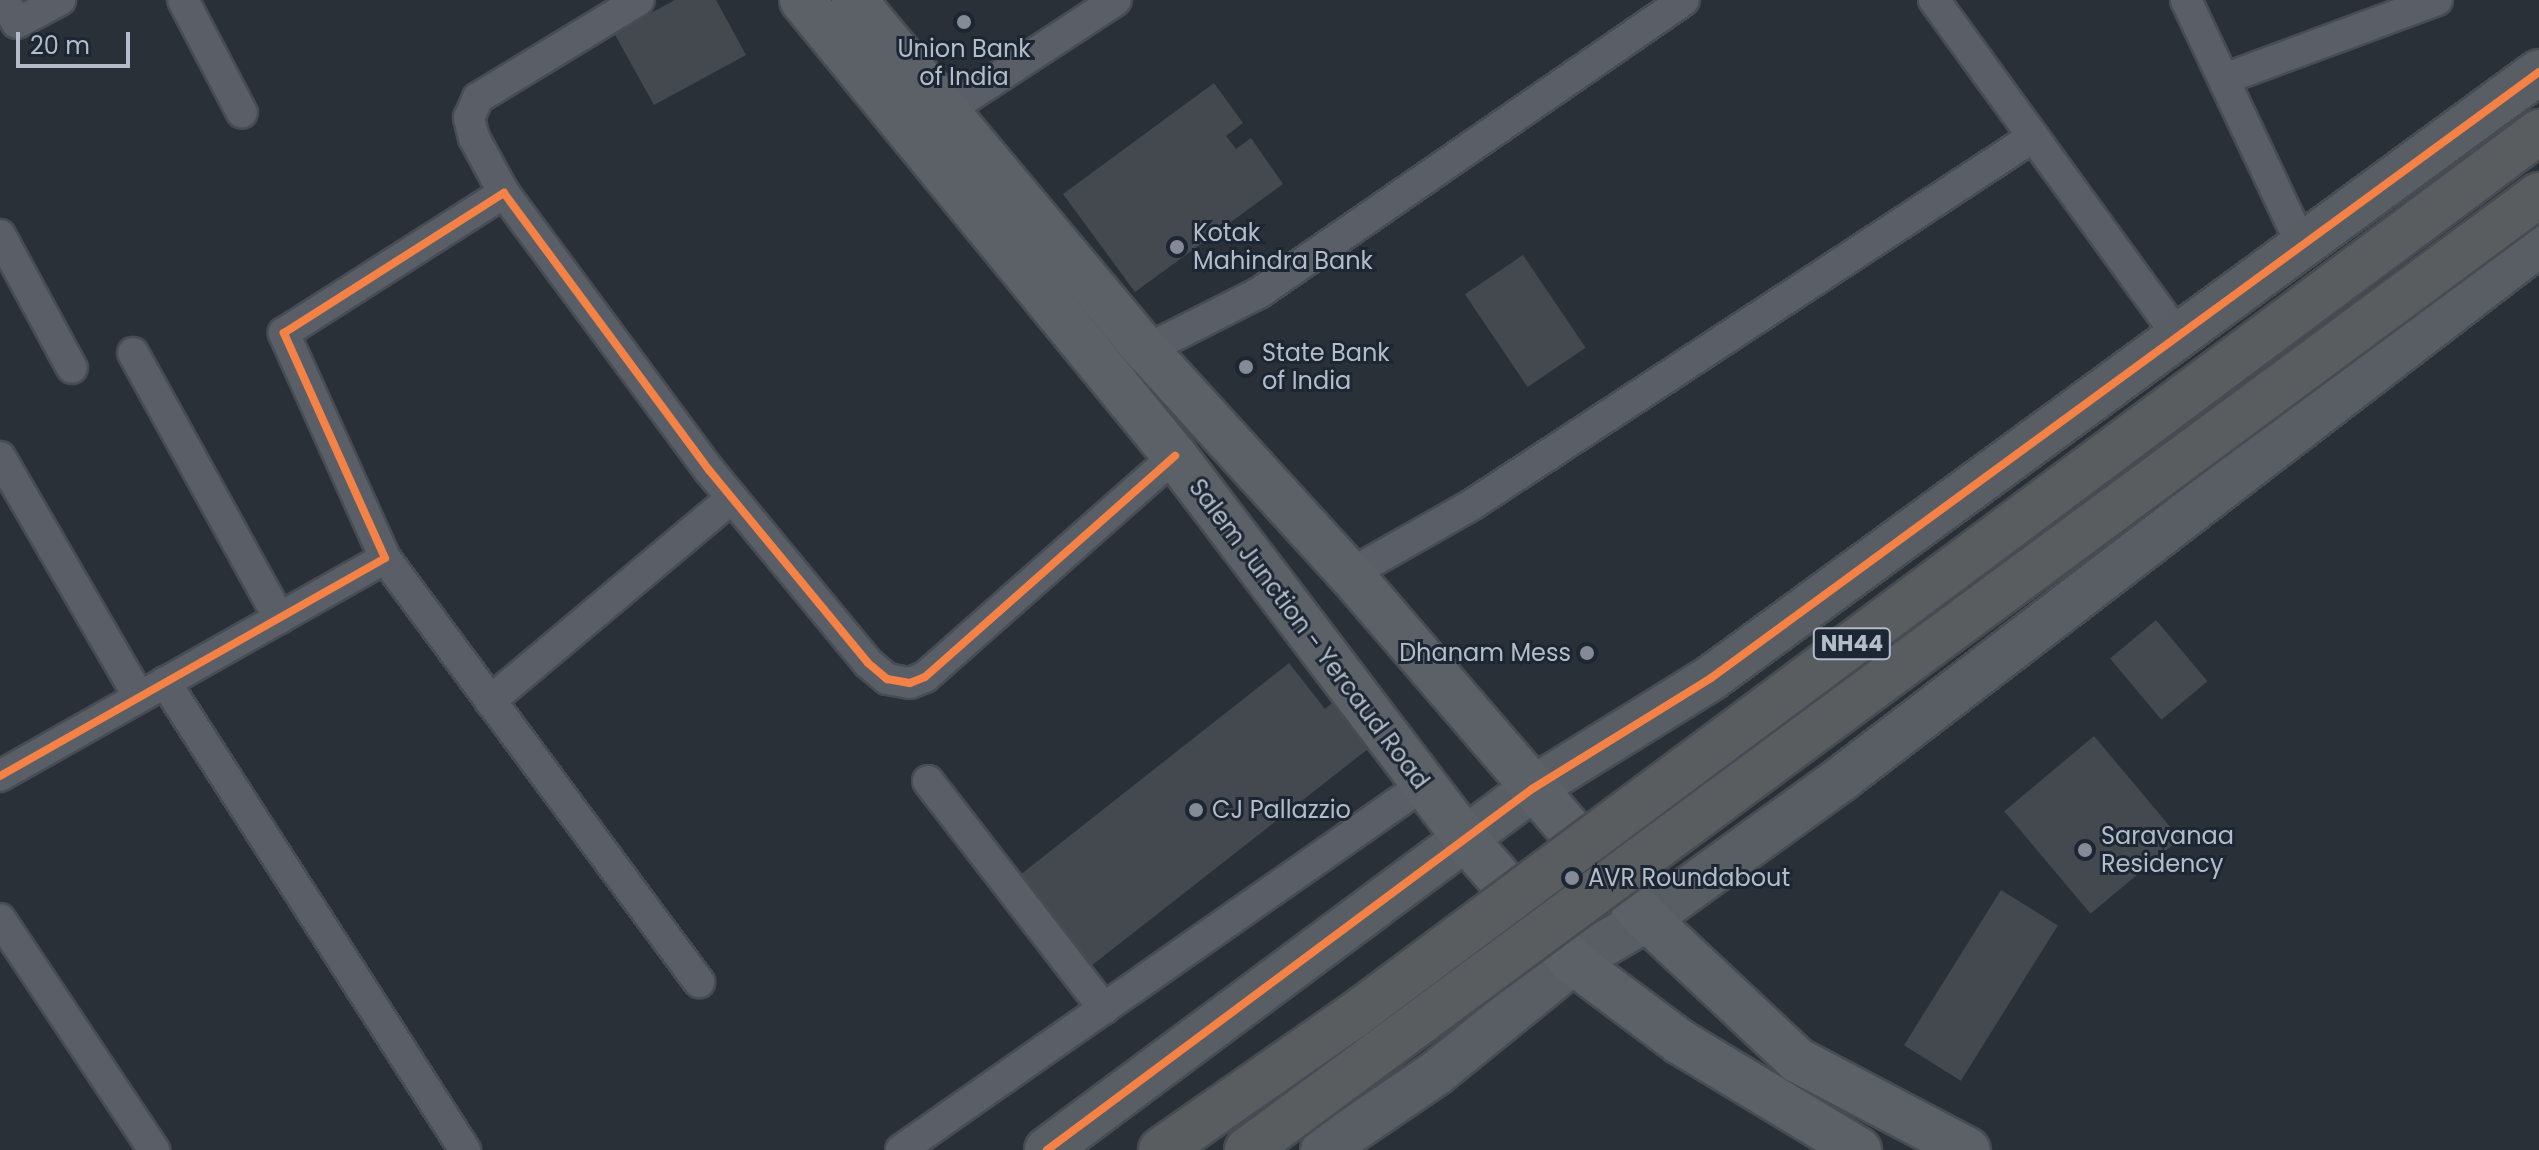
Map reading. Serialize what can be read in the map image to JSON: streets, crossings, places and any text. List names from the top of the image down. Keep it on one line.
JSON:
{"streets":{"highway":["NH44"],"main road":["Salem Junction - Yercaud Road"]},"places":["Union Bank of India","Kotak Mahindra Bank","State Bank of India","Dhanam Mess","CJ Pallazzio","Saravanaa Residency","AVR Roundabout"],"scale_bar":"20 m"}
